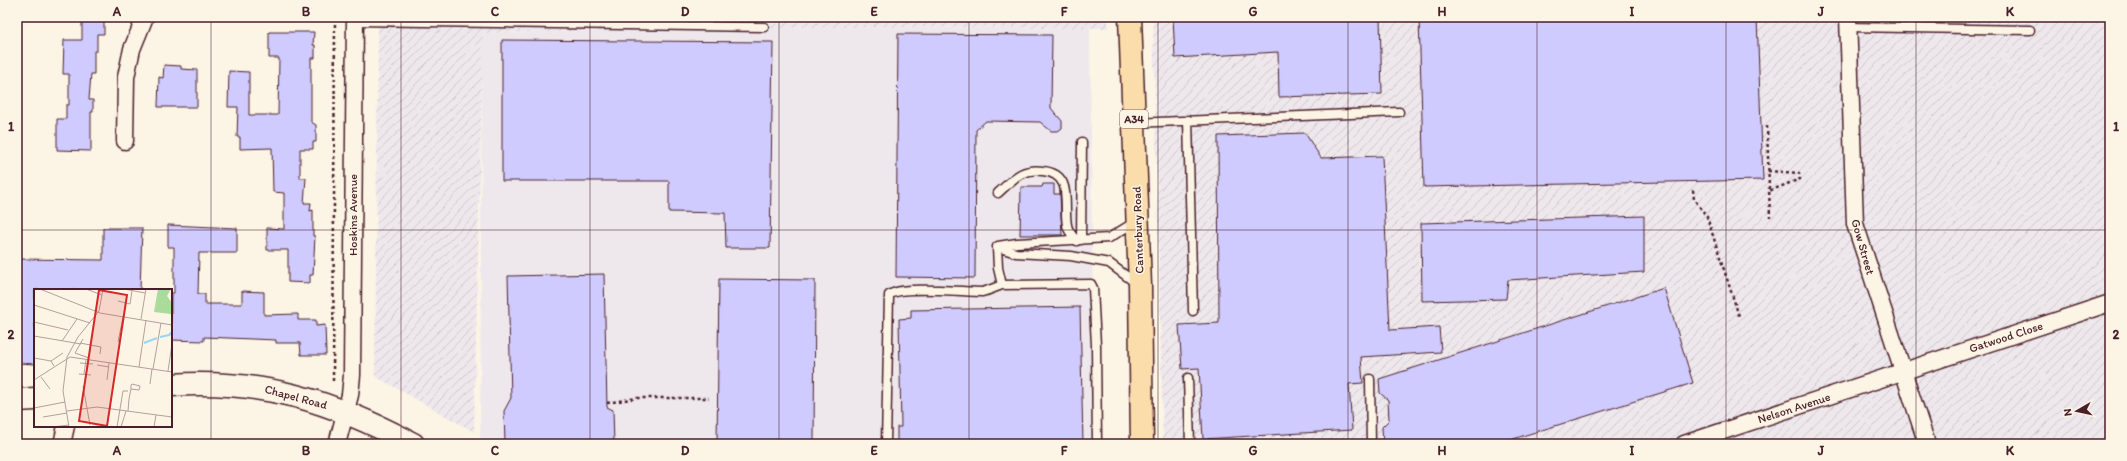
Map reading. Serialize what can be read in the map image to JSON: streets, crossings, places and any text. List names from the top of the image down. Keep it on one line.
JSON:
{"streets":{"highway":["A34","Canterbury Road"],"main road":["Chapel Road"],"street":["Hoskins Avenue","Gow Street","Gatwood Close","Nelson Avenue"]},"crossings":[["Hoskins Avenue","Chapel Road"],["Gow Street","Gatwood Close"],["Gow Street","Nelson Avenue"],["Gatwood Close","Nelson Avenue"]],"north":"left","grid":{"columns":["A","B","C","D","E","F","G","H","I","J","K"],"rows":["1","2"]}}
